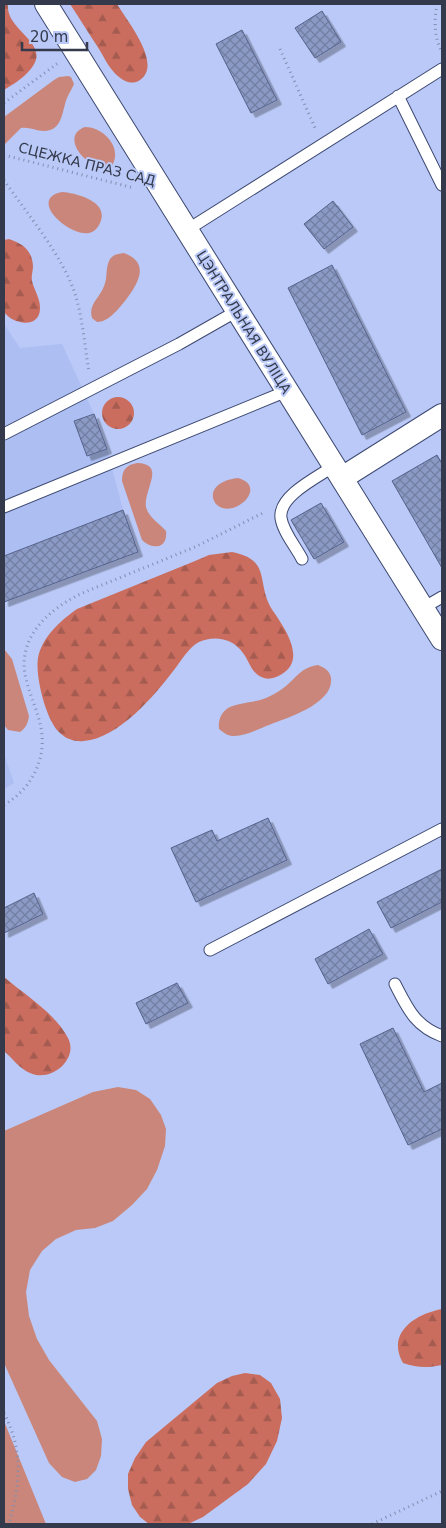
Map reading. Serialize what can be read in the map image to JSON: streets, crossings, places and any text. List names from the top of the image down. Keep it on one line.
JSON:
{"streets":{"street":["ЦЭНТРАЛЬНАЯ ВУЛІЦА"],"path":["СЦЕЖКА ПРАЗ САД"]},"crossings":[["СЦЕЖКА ПРАЗ САД","ЦЭНТРАЛЬНАЯ ВУЛІЦА"]],"scale_bar":"20 m"}
